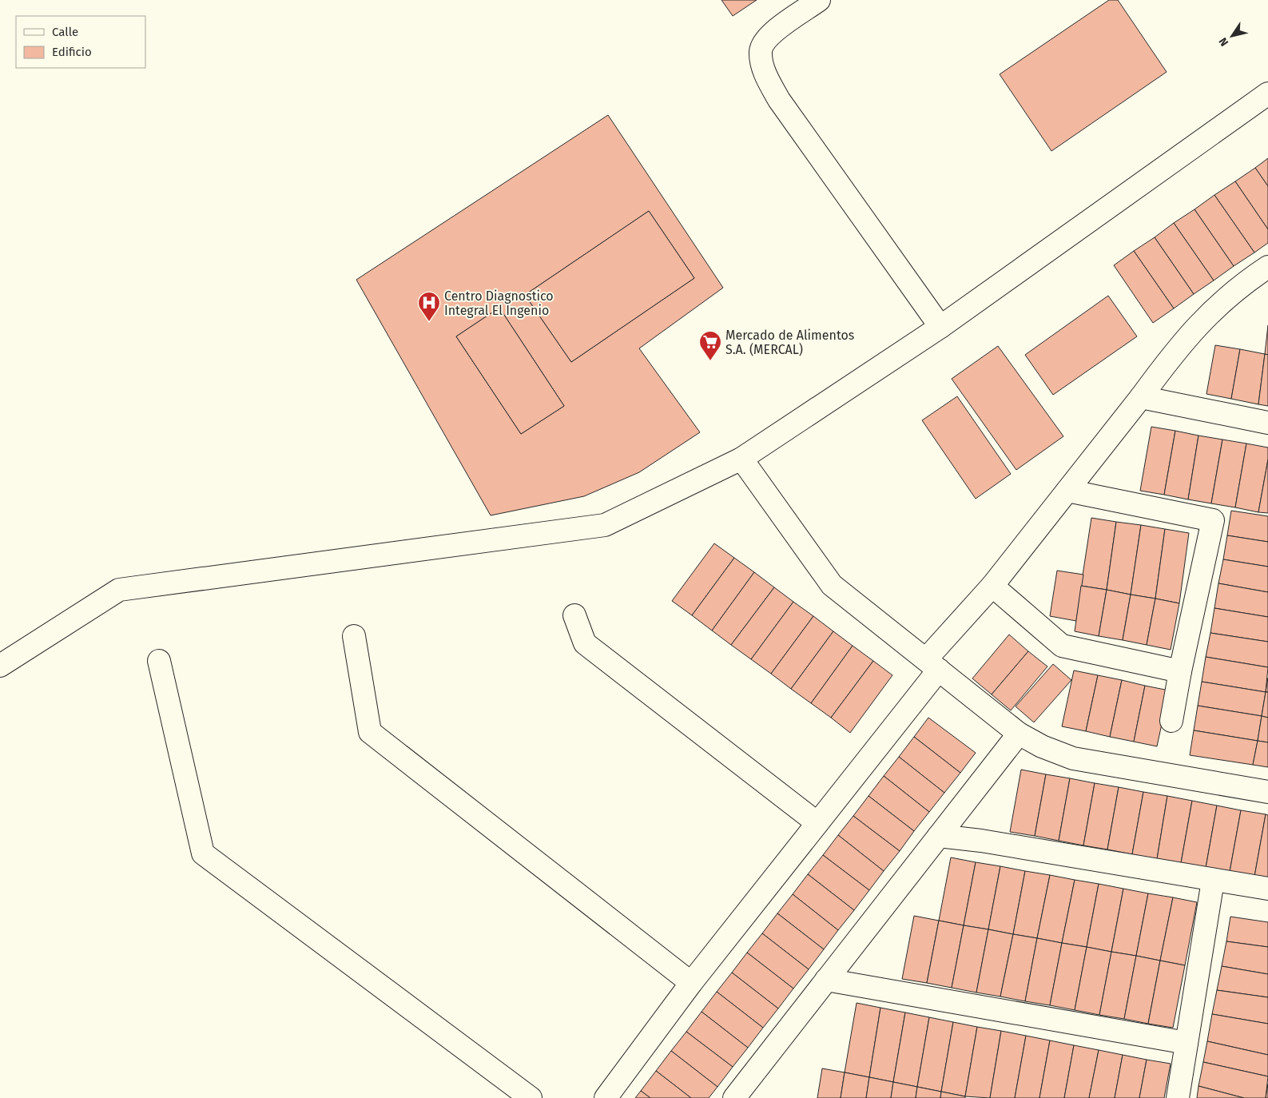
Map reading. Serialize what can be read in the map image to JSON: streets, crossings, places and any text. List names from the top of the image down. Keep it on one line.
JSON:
{"places":{"hospital":["Centro Diagnostico Integral El Ingenio"],"supermarket":["Mercado de Alimentos S.A. (MERCAL)"]},"legend":["Calle","Edificio"],"north":"bottom left"}
